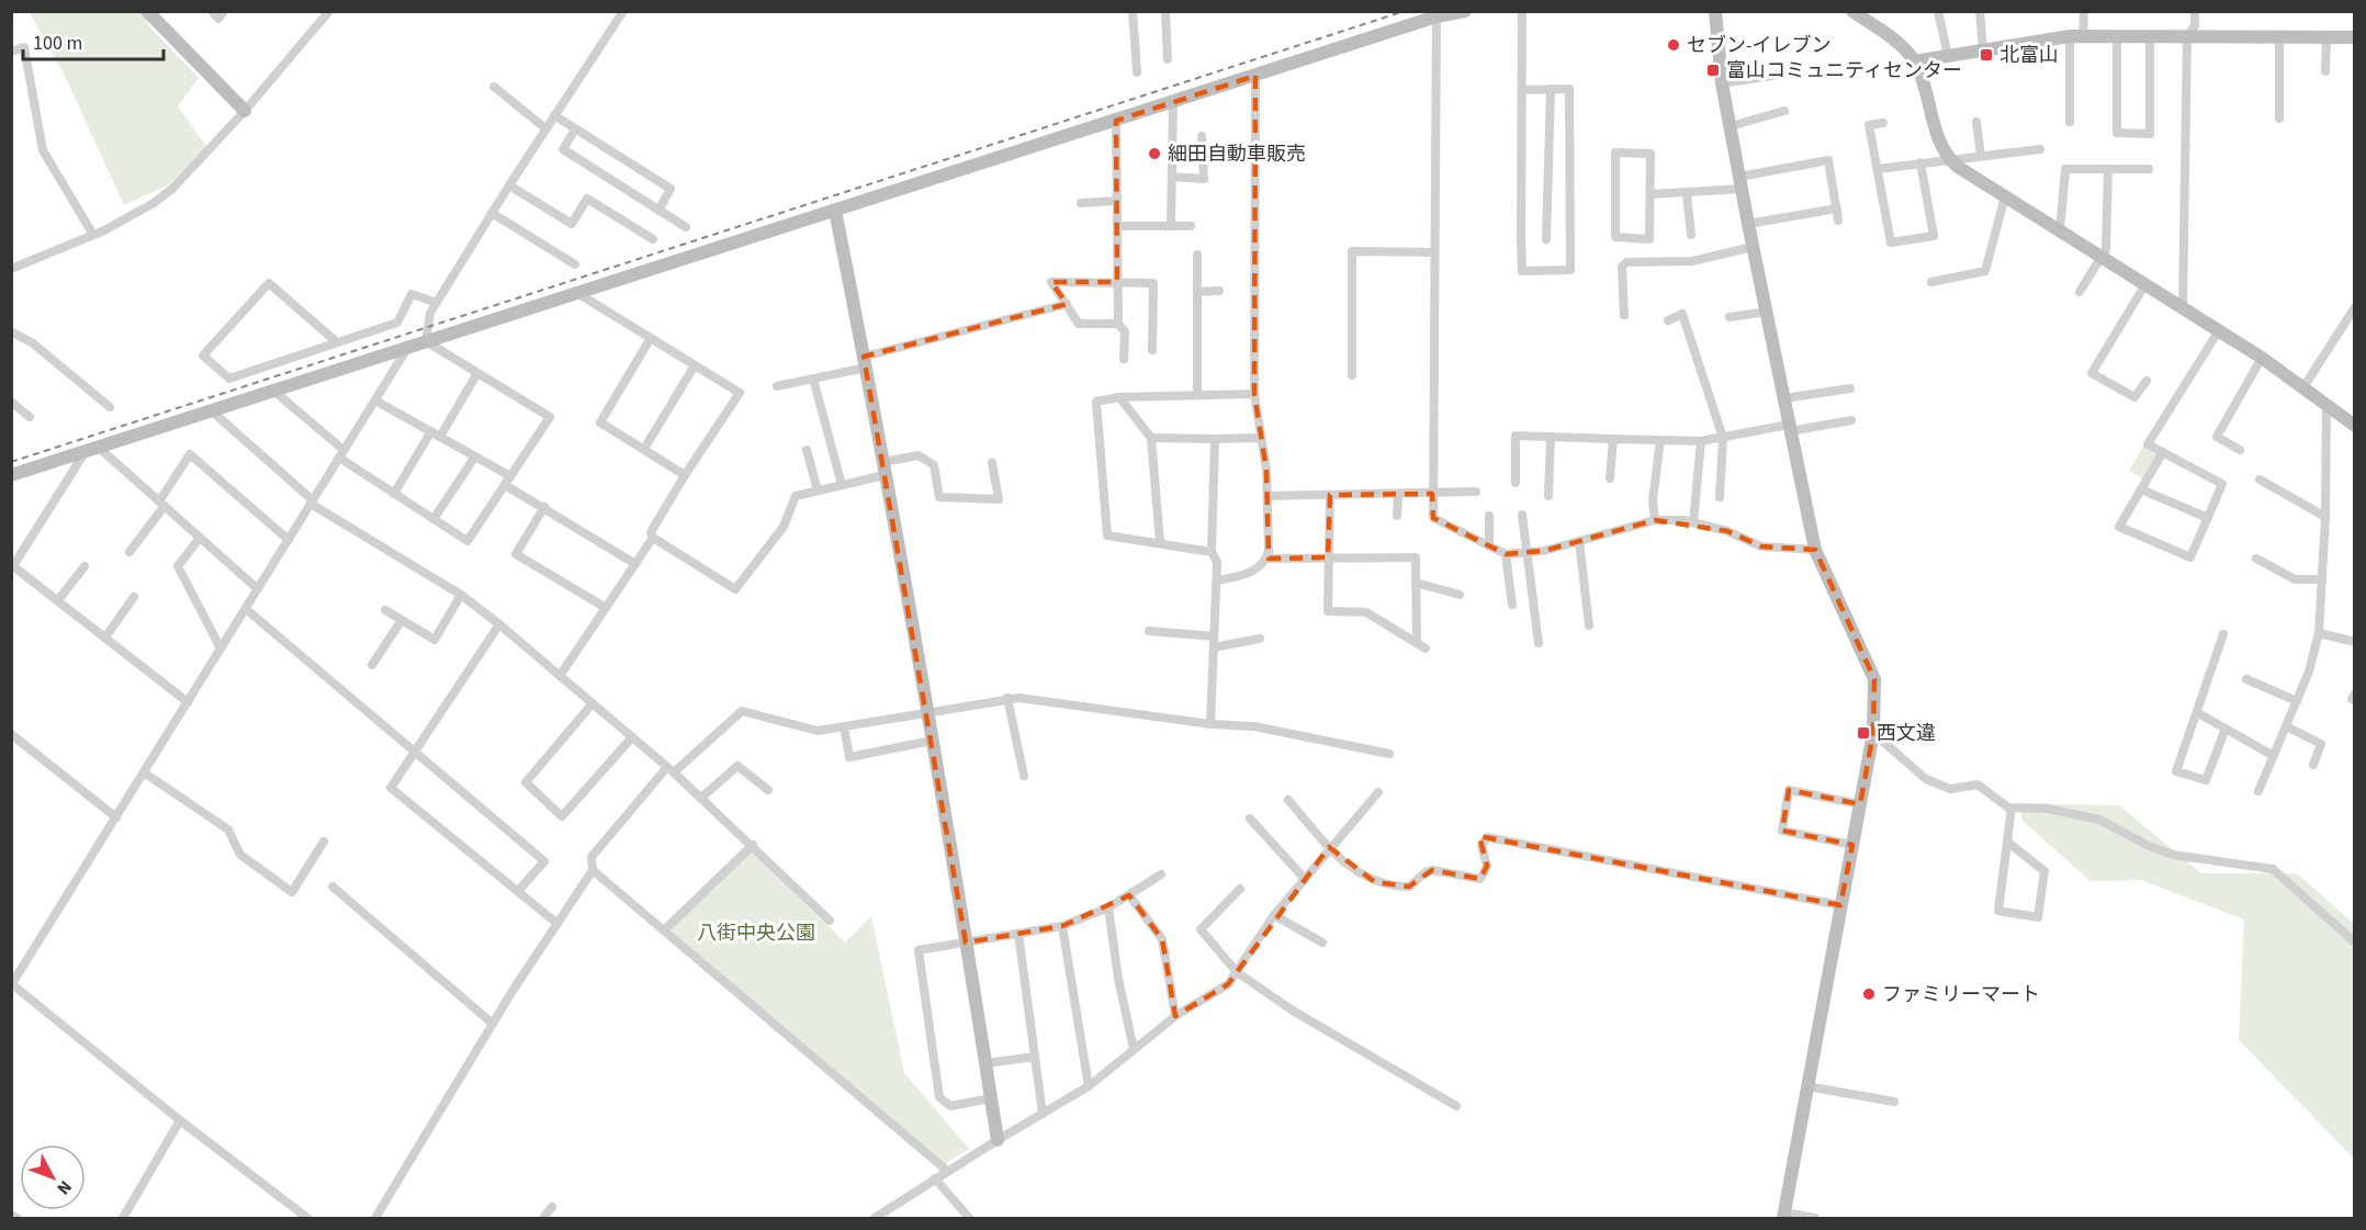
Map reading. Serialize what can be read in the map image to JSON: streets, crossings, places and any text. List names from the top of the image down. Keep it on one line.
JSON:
{"parks":["八街中央公園"],"places":{"other":["セブン-イレブン","細田自動車販売","ファミリーマート"],"transit":["北富山","富山コミュニティセンター","西文違"]},"scale_bar":"100 m","north":"bottom right"}
